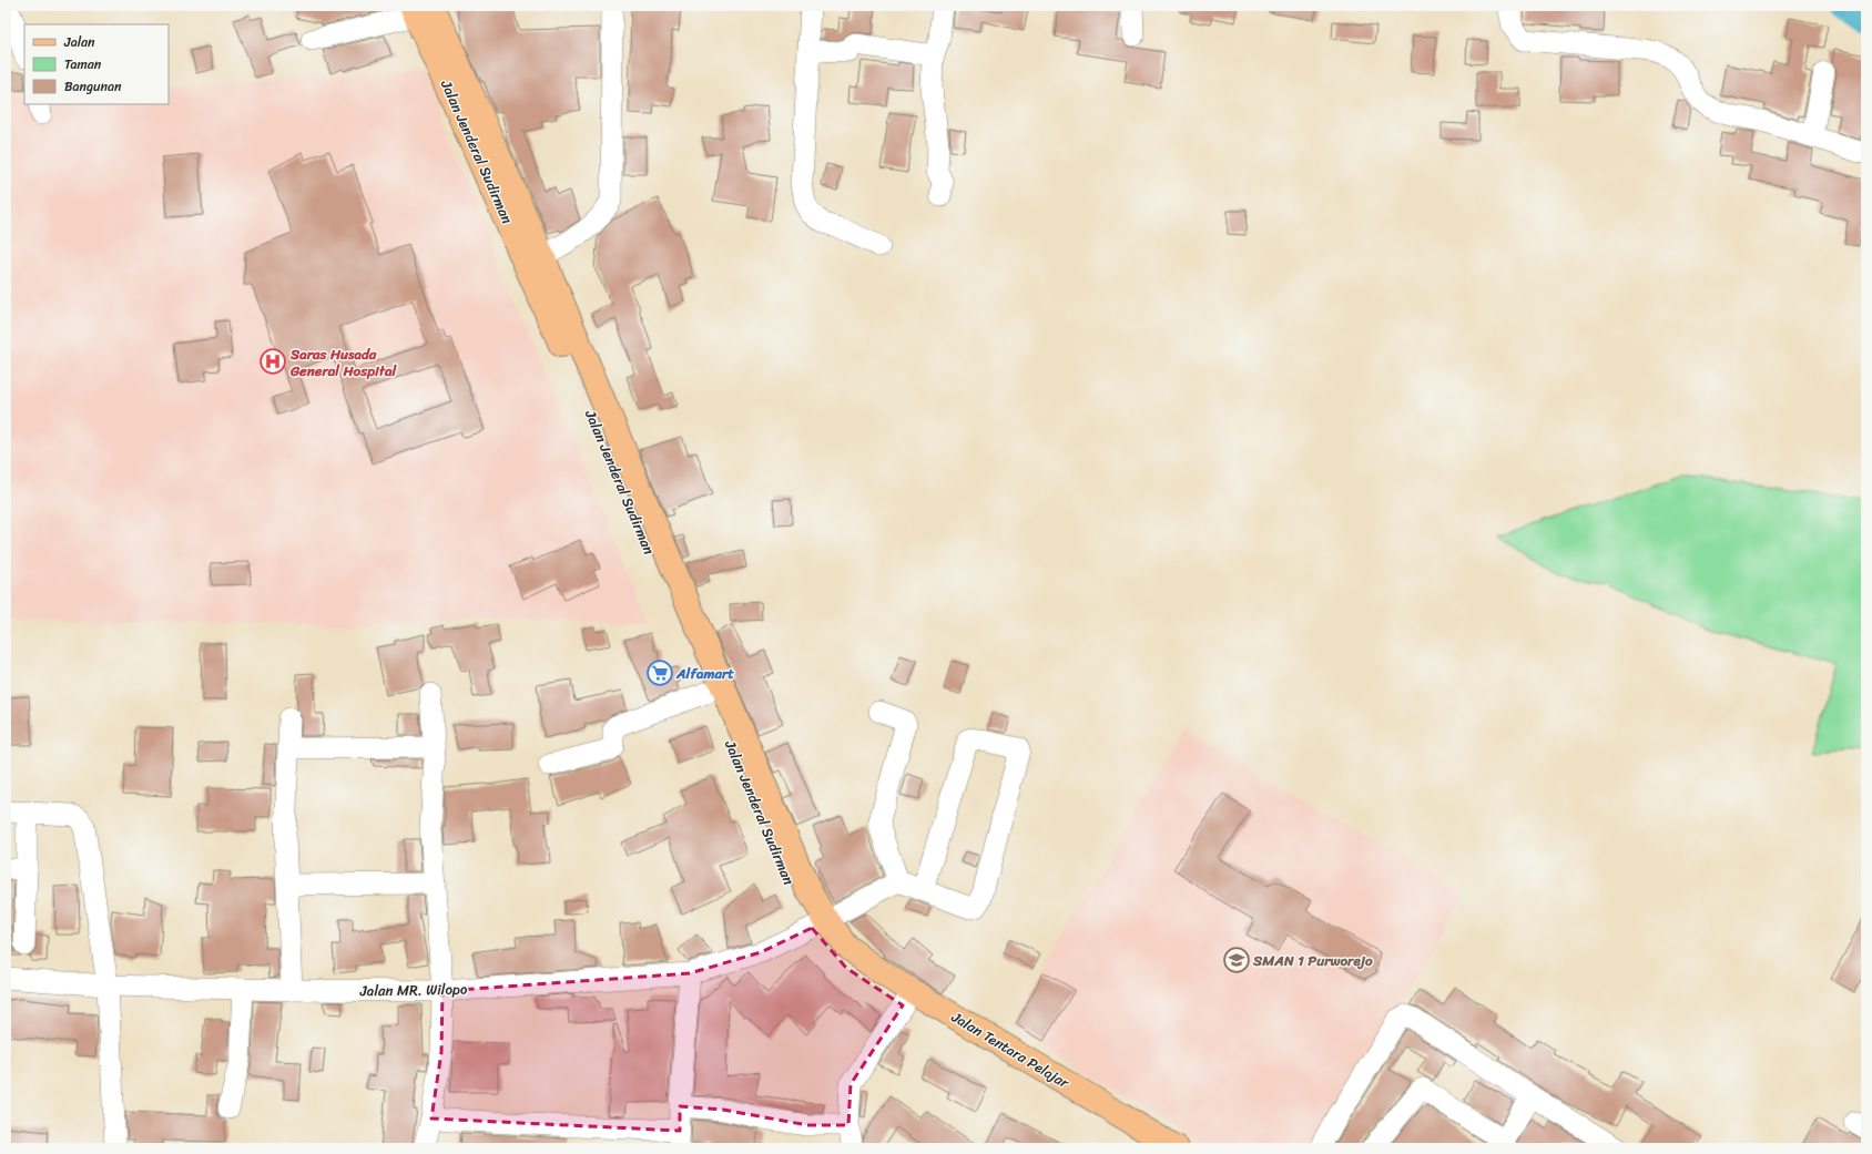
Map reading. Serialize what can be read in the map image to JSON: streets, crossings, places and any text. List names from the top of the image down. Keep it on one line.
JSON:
{"streets":{"main road":["Jalan Jenderal Sudirman","Jalan Tentara Pelajar"],"street":["Jalan MR. Wilopo"]},"crossings":[["Jalan Jenderal Sudirman","Jalan MR. Wilopo"],["Jalan Jenderal Sudirman","Jalan Tentara Pelajar"]],"places":{"hospital":["Saras Husada General Hospital"],"supermarket":["Alfamart"],"school or university":["SMAN 1 Purworejo"]},"legend":["Jalan","Taman","Bangunan"]}
